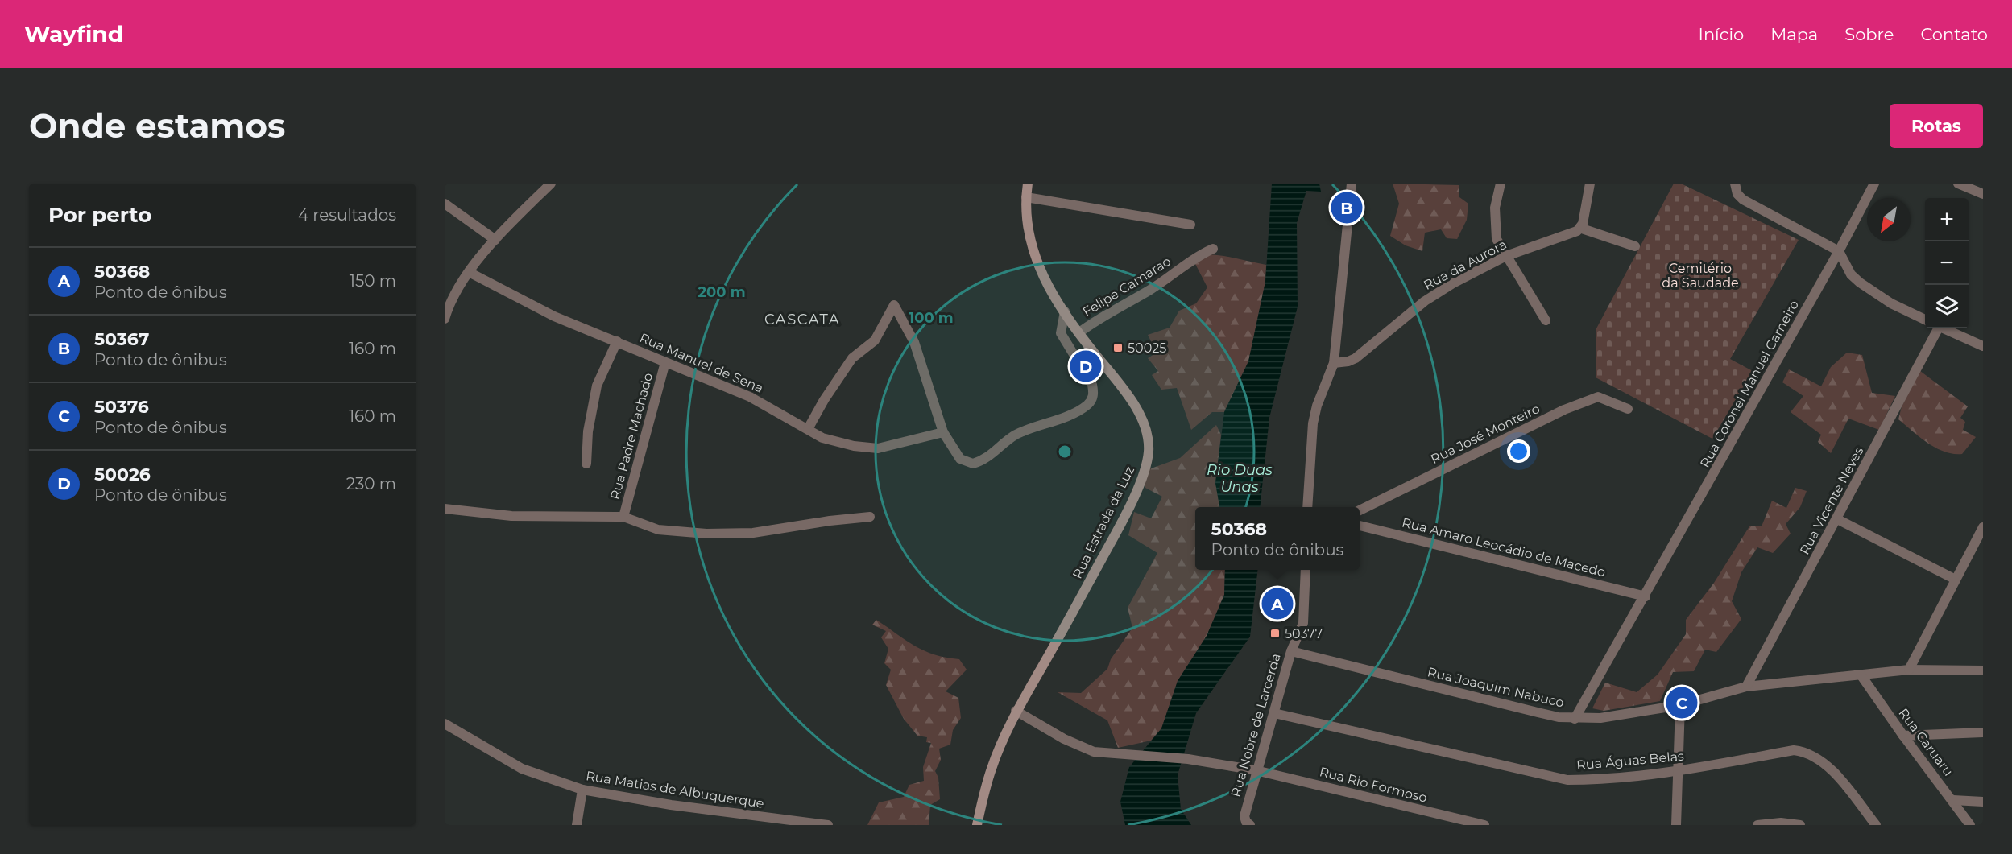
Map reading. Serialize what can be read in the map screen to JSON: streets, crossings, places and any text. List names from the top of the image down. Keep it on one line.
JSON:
{"streets":{"main road":["Rua Estrada da Luz"],"street":["Rua da Aurora","Felipe Camarao","Rua Manuel de Sena","Rua Coronel Manuel Carneiro","Rua José Monteiro","Rua Padre Machado","Rua Vicente Neves","Rua Amaro Leocádio de Macedo","Rua Joaquim Nabuco","Rua Nobre de Larcerda","Rua Caruaru","Rua Águas Belas","Rua Rio Formoso","Rua Matias de Albuquerque"]},"crossings":[["Felipe Camarao","Rua Estrada da Luz"],["Rua Manuel de Sena","Rua Padre Machado"],["Rua Coronel Manuel Carneiro","Rua Amaro Leocádio de Macedo"],["Rua Coronel Manuel Carneiro","Rua Joaquim Nabuco"],["Rua Vicente Neves","Rua Joaquim Nabuco"],["Rua Estrada da Luz","Rua Rio Formoso"],["Rua Joaquim Nabuco","Rua Nobre de Larcerda"],["Rua Joaquim Nabuco","Rua Caruaru"],["Rua Nobre de Larcerda","Rua Águas Belas"],["Rua Nobre de Larcerda","Rua Rio Formoso"]],"districts":["CASCATA"],"water":["Rio Duas Unas"],"parks":["Cemitério da Saudade"],"places":{"transit":["50025","50377"]},"north":"bottom left","page":{"header":"Wayfind","nav":["Início","Mapa","Sobre","Contato"],"buttons":"Rotas","title":"Onde estamos","heading":["Por perto","4 resultados"],"pins":["B","D","A","C"],"map_buttons":["+","−"],"list":[{"mark":"A","name":"50368","note":"Ponto de ônibus","value":"150 m"},{"mark":"B","name":"50367","note":"Ponto de ônibus","value":"160 m"},{"mark":"C","name":"50376","note":"Ponto de ônibus","value":"160 m"},{"mark":"D","name":"50026","note":"Ponto de ônibus","value":"230 m"}],"popup":["50368","Ponto de ônibus"]},"rings":["200 m","100 m"]}
